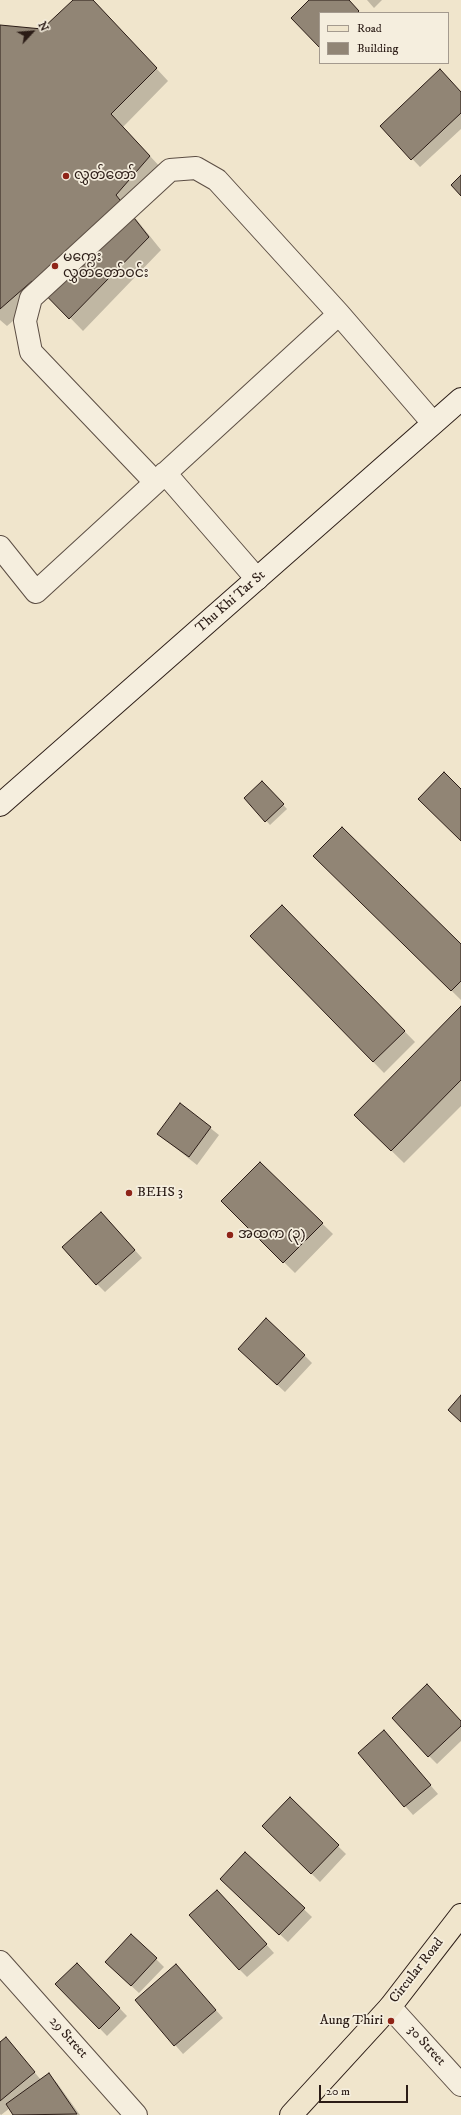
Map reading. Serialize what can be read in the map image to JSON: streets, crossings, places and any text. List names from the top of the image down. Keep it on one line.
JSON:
{"streets":{"main road":["Circular Road"],"street":["Thu Khi Tar St","29 Street","30 Street"]},"crossings":[["Circular Road","30 Street"]],"places":["လွှတ်တော်","မကွေး လွှတ်တော်ဝင်း","BEHS 3","အထက (၃)","Aung Thiri"],"legend":["Road","Building"],"scale_bar":"20 m","north":"top right"}
